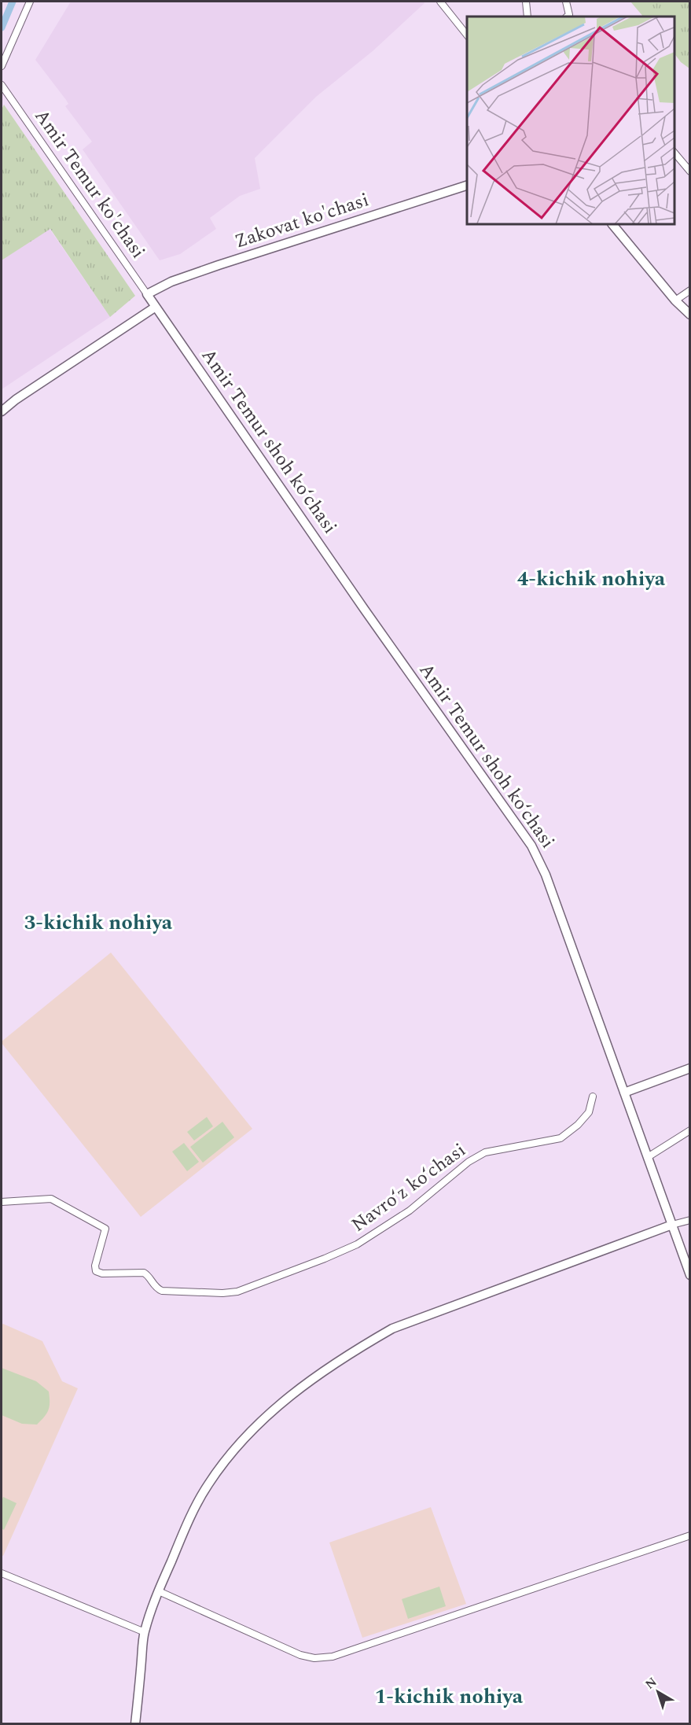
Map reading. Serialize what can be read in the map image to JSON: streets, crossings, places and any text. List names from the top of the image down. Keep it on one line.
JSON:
{"streets":{"main road":["Zakovat ko'chasi","Amir Temur shoh ko‘chasi"],"street":["Amir Temur ko'chasi","Navro‘z ko‘chasi"]},"crossings":[["Amir Temur ko'chasi","Zakovat ko'chasi"],["Amir Temur ko'chasi","Amir Temur shoh ko‘chasi"],["Zakovat ko'chasi","Amir Temur shoh ko‘chasi"]],"districts":["4-kichik nohiya","3-kichik nohiya","1-kichik nohiya"],"north":"top left"}
